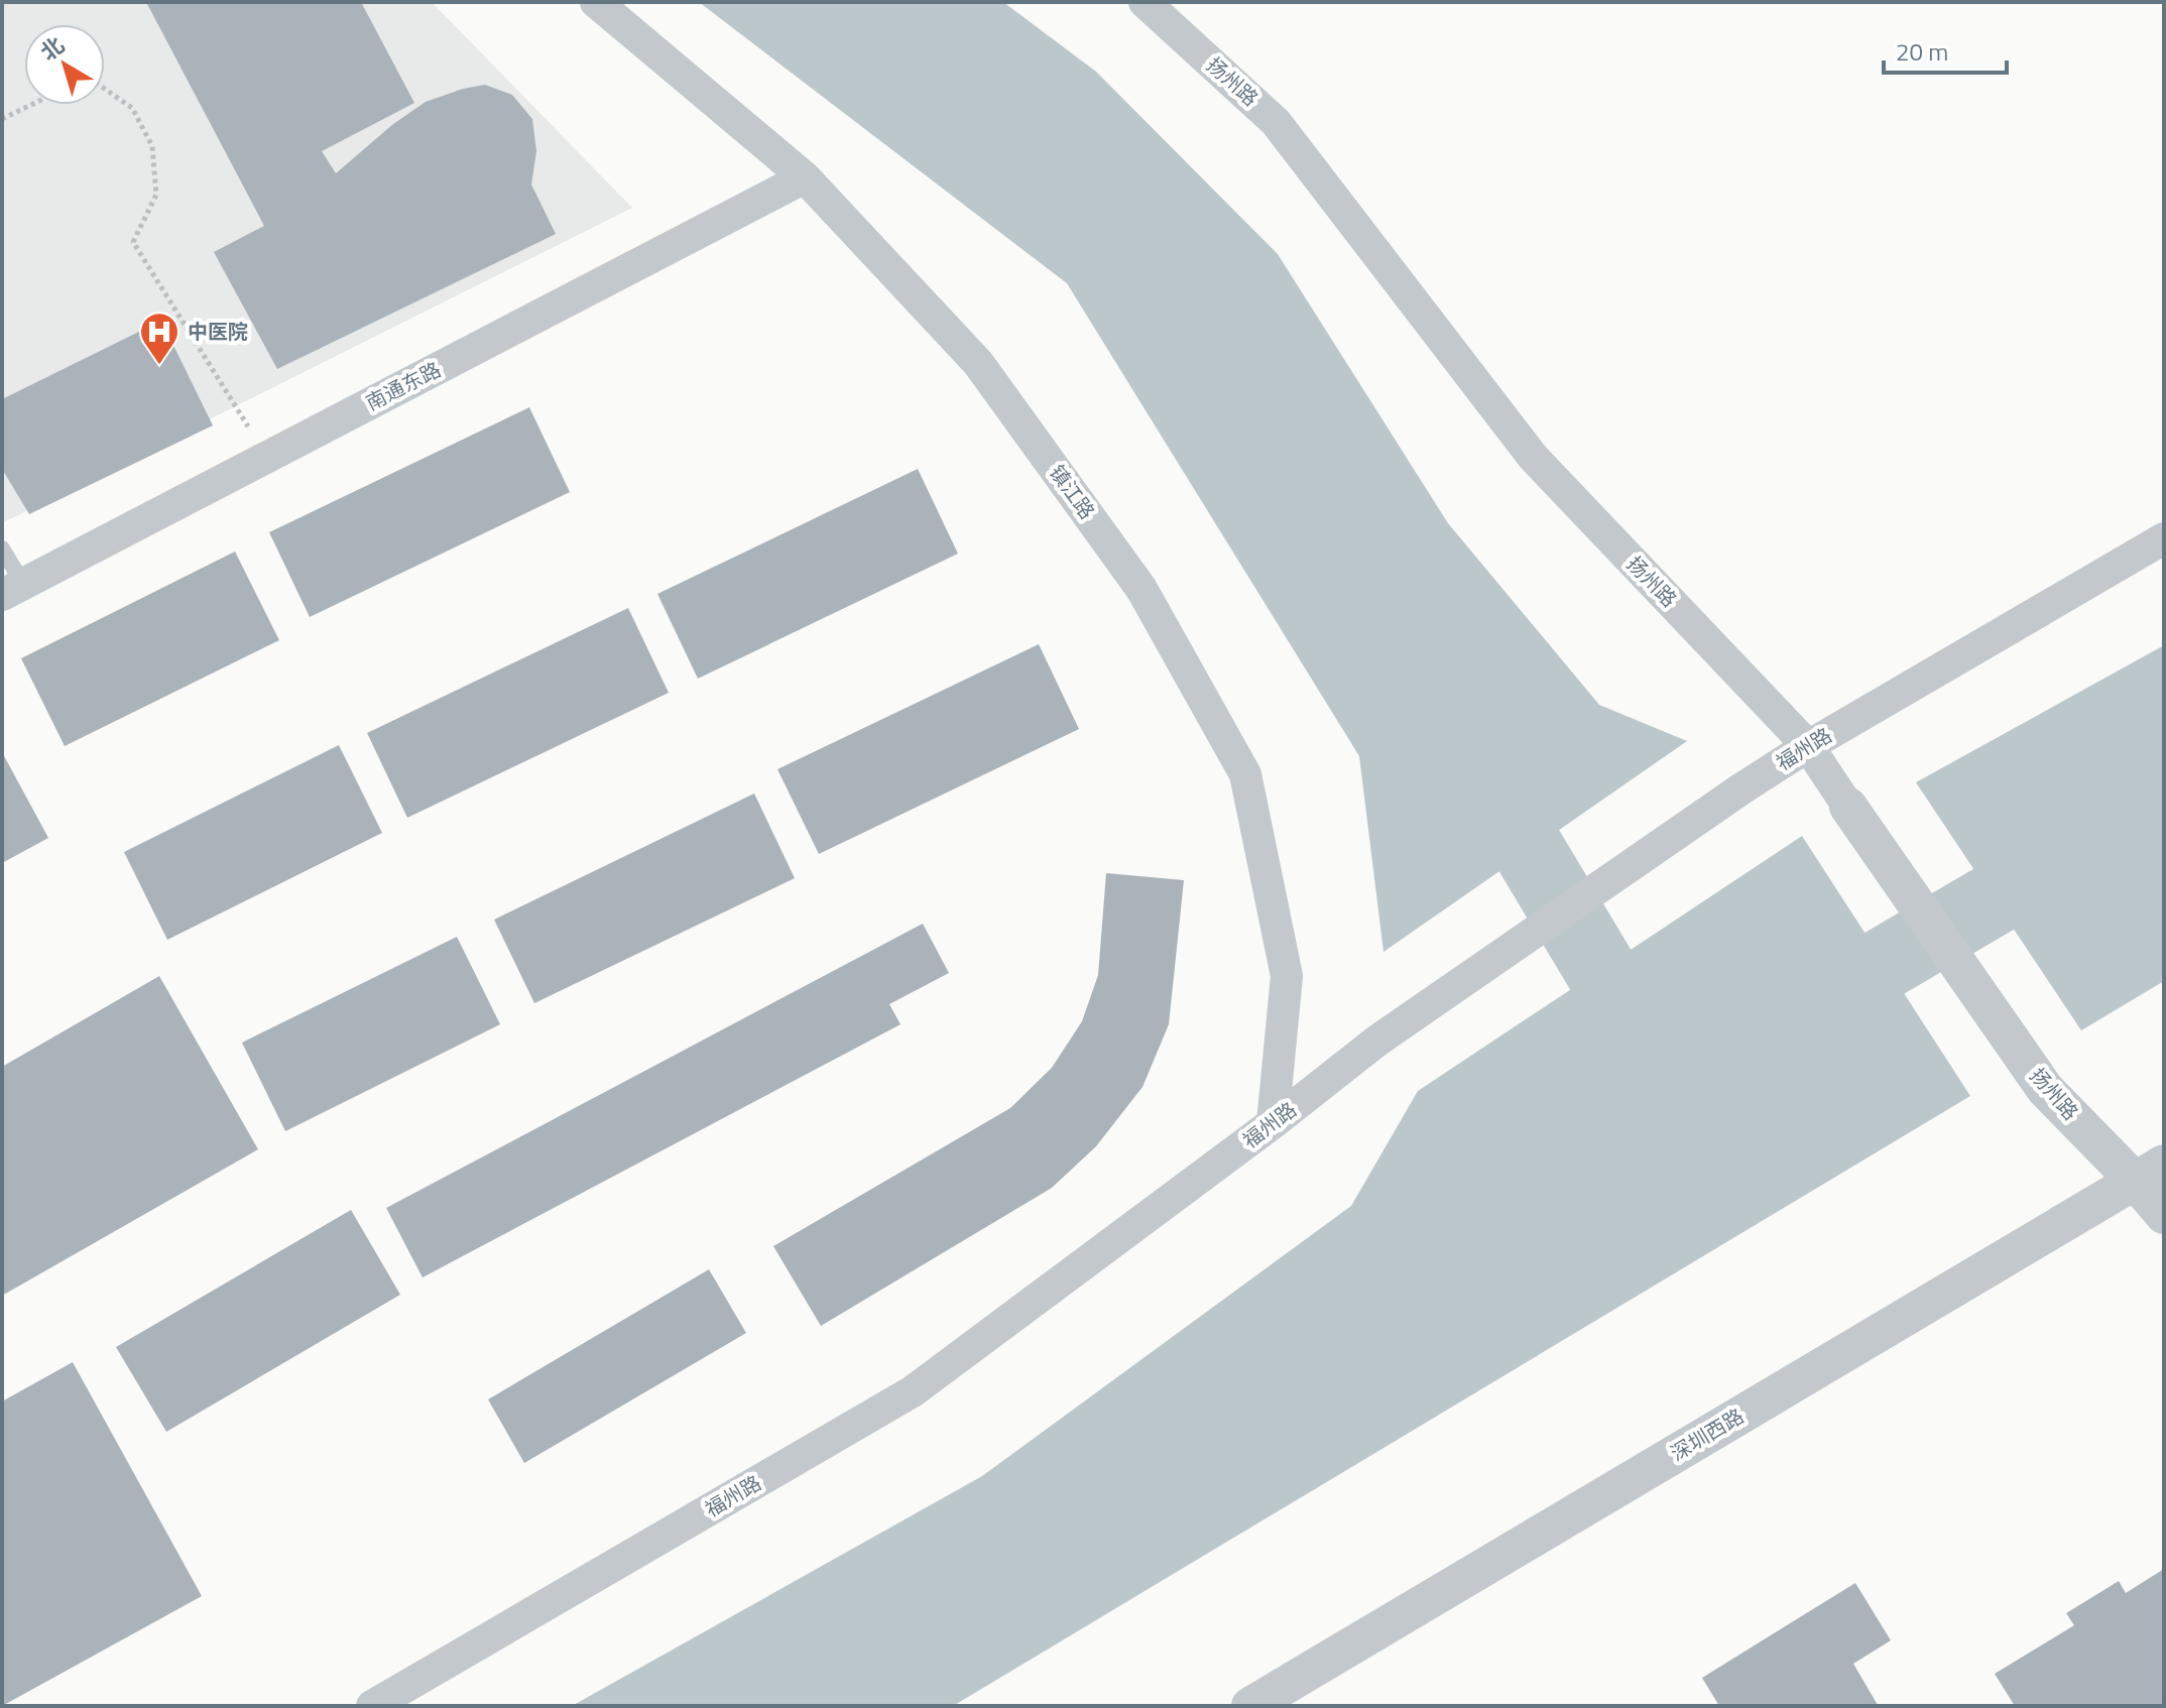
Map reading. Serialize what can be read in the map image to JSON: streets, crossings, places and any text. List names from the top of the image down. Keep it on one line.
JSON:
{"streets":{"street":["扬州路","南通东路","镇江路","福州路","深圳西路"]},"crossings":[["扬州路","福州路"],["扬州路","深圳西路"],["南通东路","镇江路"],["镇江路","福州路"]],"places":{"hospital":["中医院"]},"scale_bar":"20 m","north":"top left"}
